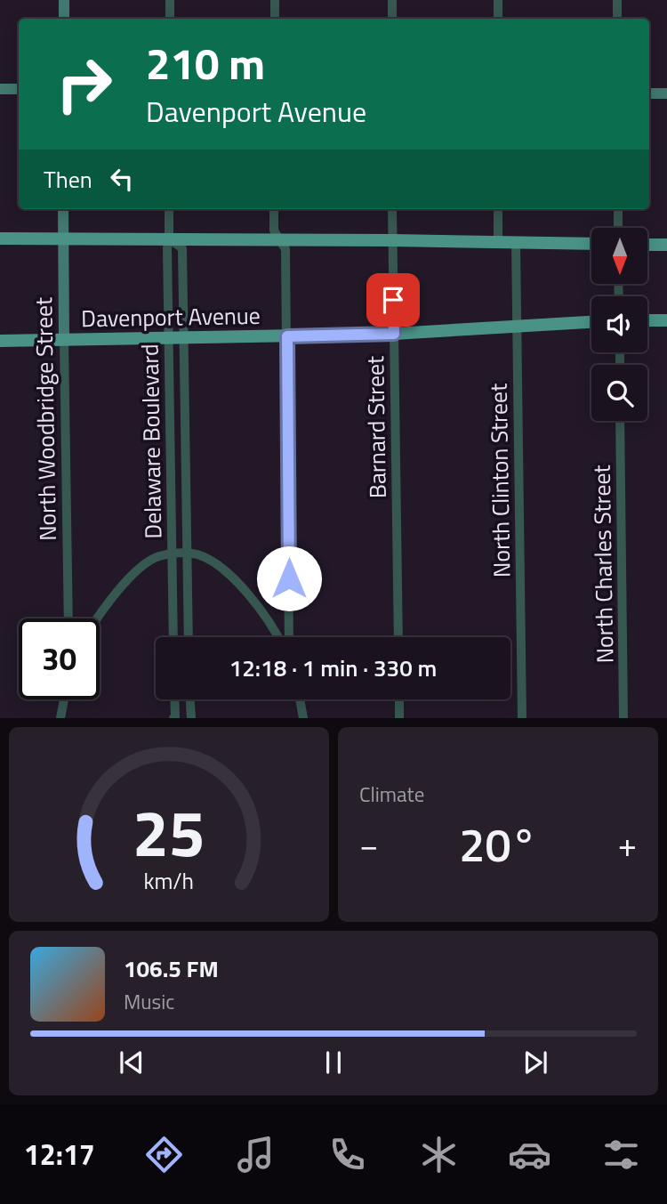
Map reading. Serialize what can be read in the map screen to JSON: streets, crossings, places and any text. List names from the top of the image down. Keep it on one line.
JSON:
{"streets":{"main road":["Davenport Avenue","North Woodbridge Street"],"street":["Barnard Street","Delaware Boulevard","North Clinton Street","North Charles Street"]},"crossings":[["Davenport Avenue","North Woodbridge Street"],["Davenport Avenue","Barnard Street"],["Davenport Avenue","Delaware Boulevard"],["Davenport Avenue","North Clinton Street"]],"north":"bottom","page":{"turn":["210 m","Davenport Avenue"],"then":"Then","limit":"30","trip":"12:18 · 1 min · 330 m","tile":"Climate","heat":["−","20°","+"],"song":["106.5 FM","Music"],"tabs":"12:17","gauge":["25","km/h"]}}
